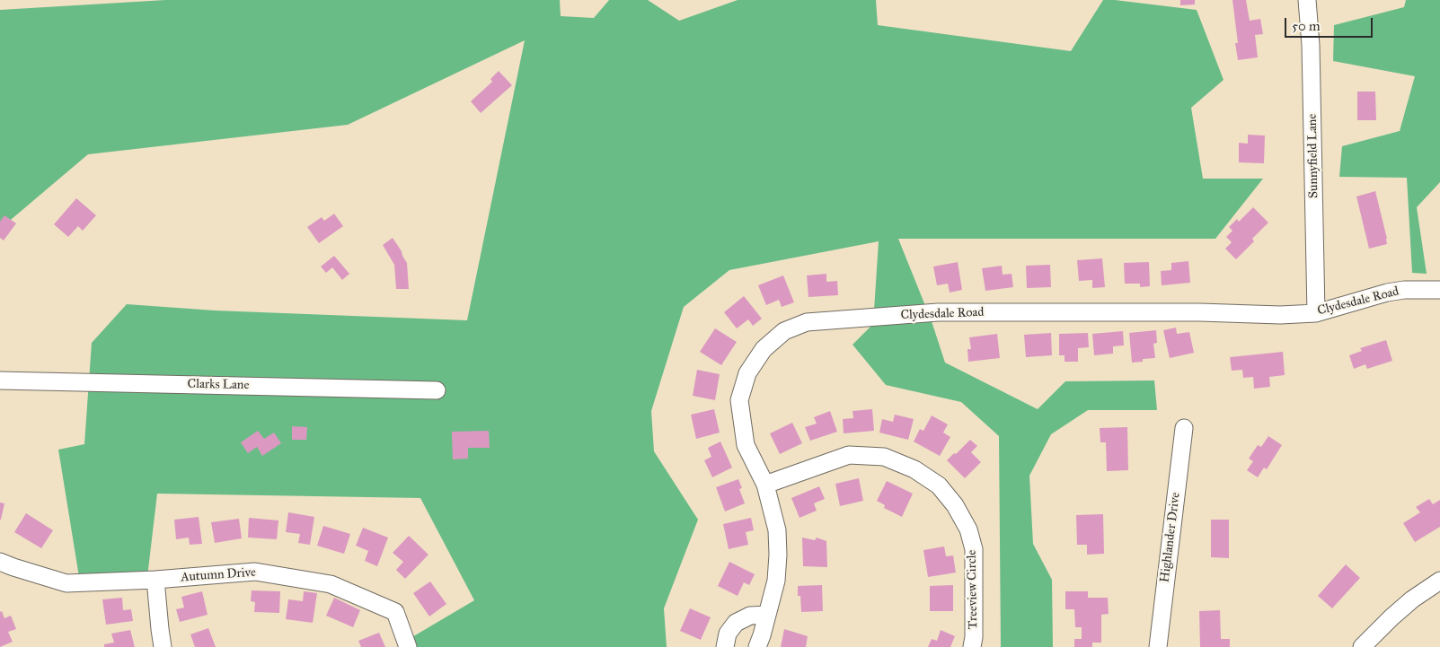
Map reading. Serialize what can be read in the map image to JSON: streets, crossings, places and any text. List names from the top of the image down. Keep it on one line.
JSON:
{"streets":{"street":["Sunnyfield Lane","Clydesdale Road","Clarks Lane","Highlander Drive","Autumn Drive","Treeview Circle"]},"crossings":[["Sunnyfield Lane","Clydesdale Road"],["Clydesdale Road","Treeview Circle"]],"scale_bar":"50 m"}
